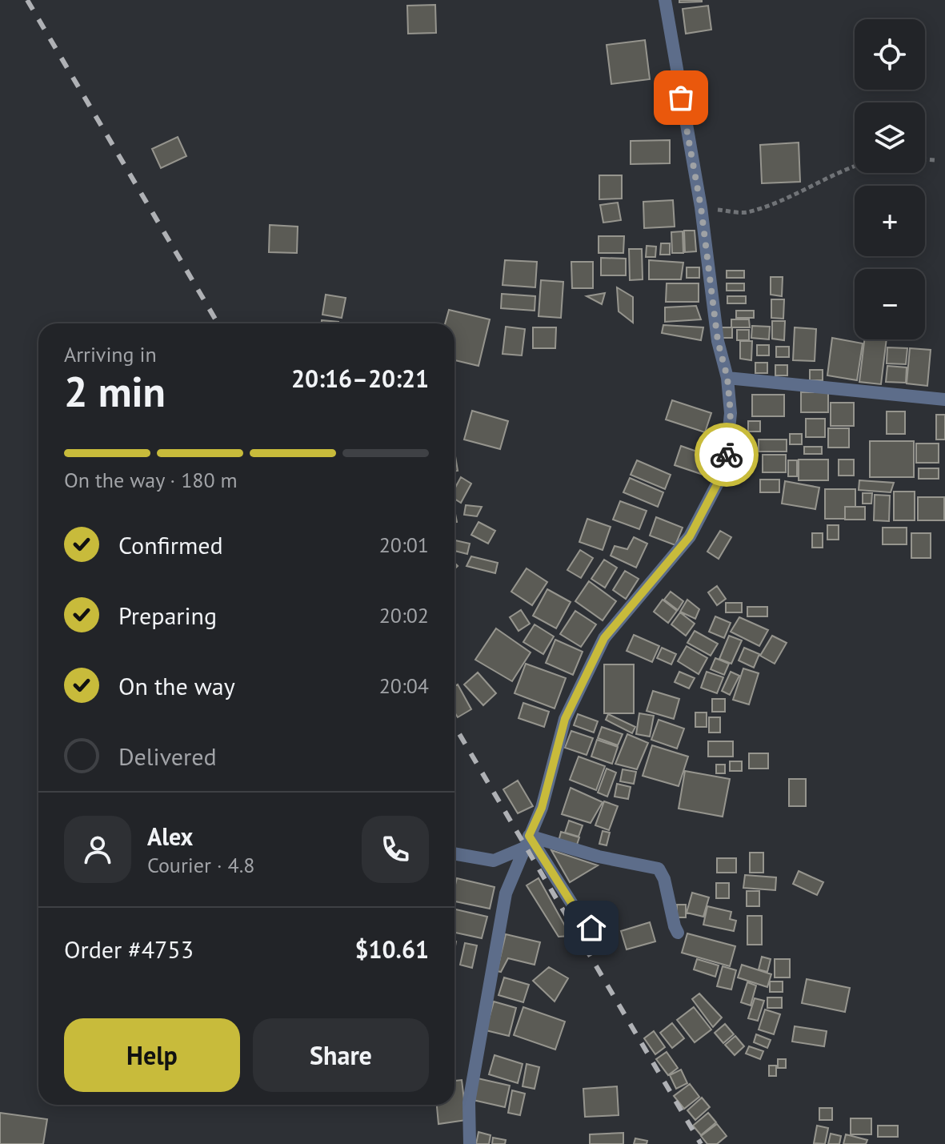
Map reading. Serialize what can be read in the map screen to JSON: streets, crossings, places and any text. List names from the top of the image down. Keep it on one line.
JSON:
{"page":{"map_buttons":["+","−"],"heading":["2 min","Arriving in","20:16–20:21"],"panel":["Alex","Courier · 4.8","Order #4753","$10.61"],"bar":"On the way · 180 m","list":[["Confirmed","20:01"],["Preparing","20:02"],["On the way","20:04"],"Delivered"],"buttons":["Help","Share"]}}
